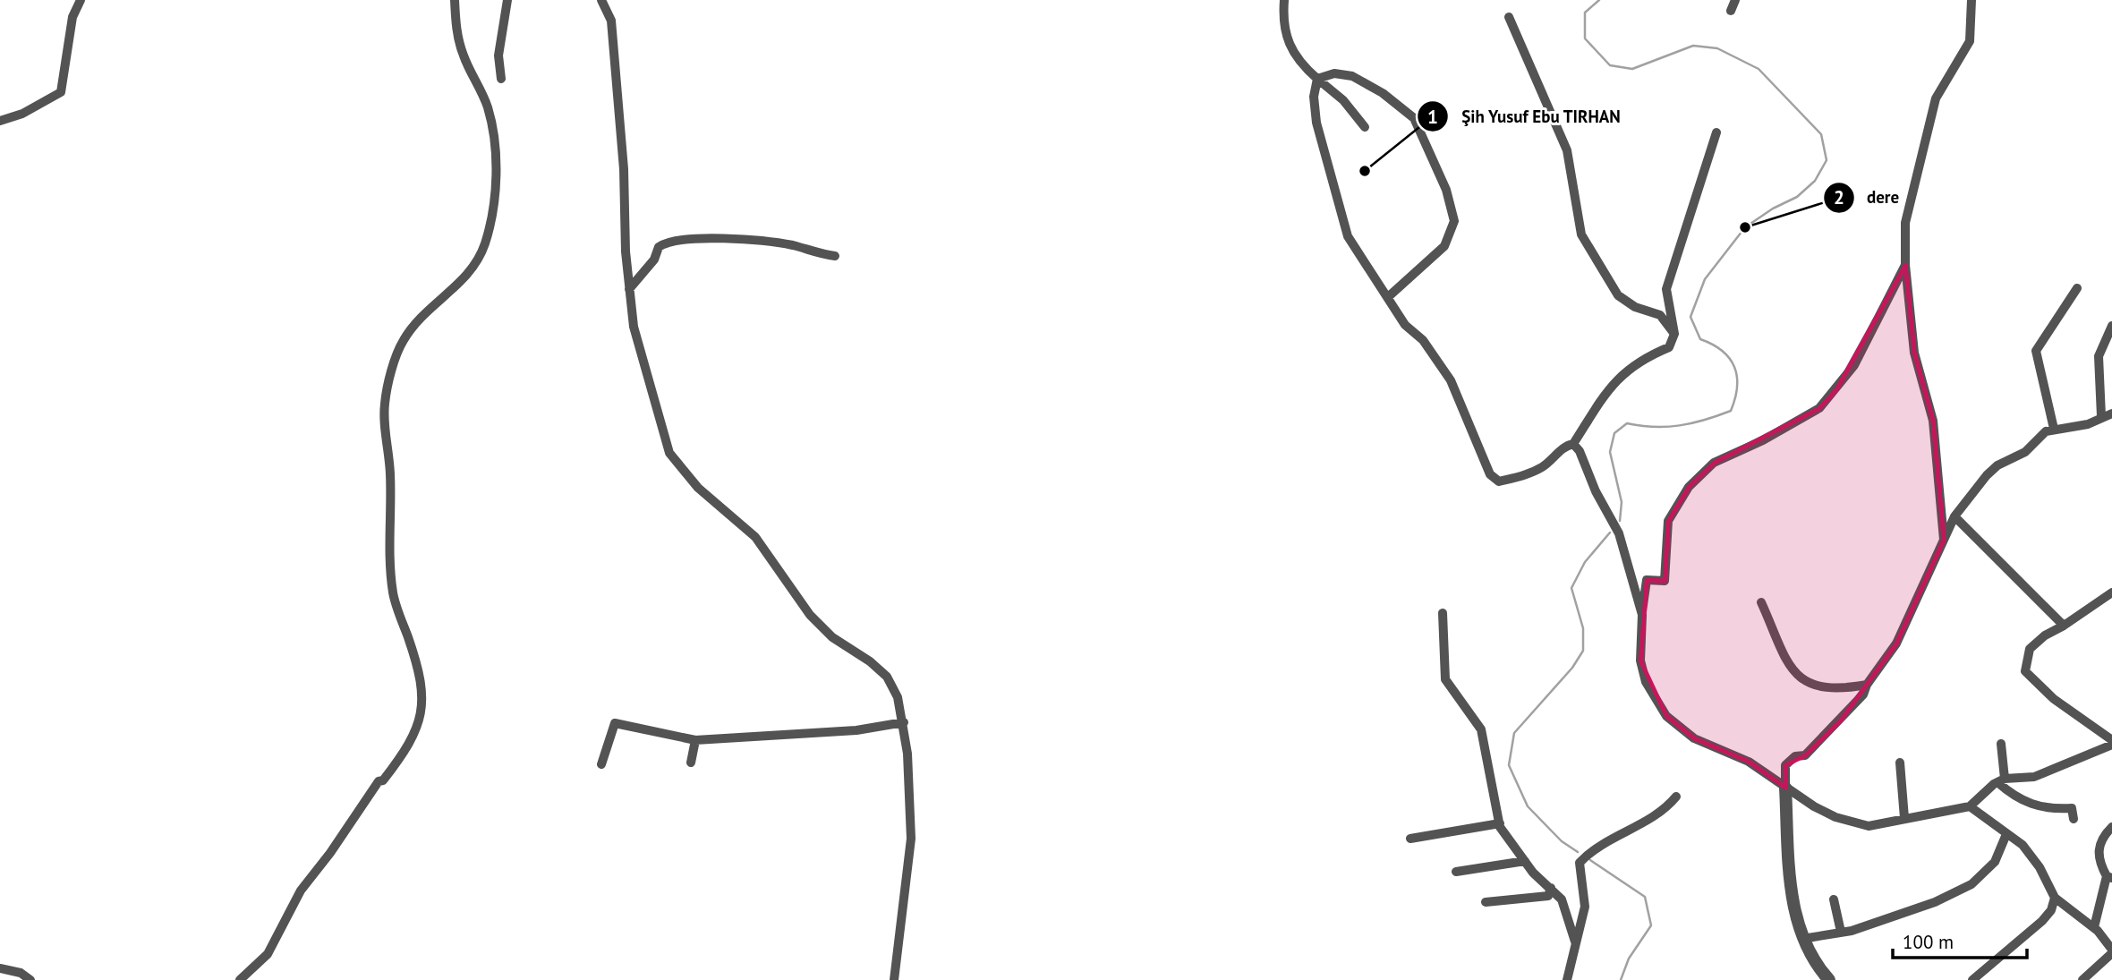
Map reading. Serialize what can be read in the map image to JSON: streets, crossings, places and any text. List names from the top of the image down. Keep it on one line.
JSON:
{"places":["Şih Yusuf Ebu TIRHAN","dere"],"scale_bar":"100 m"}
